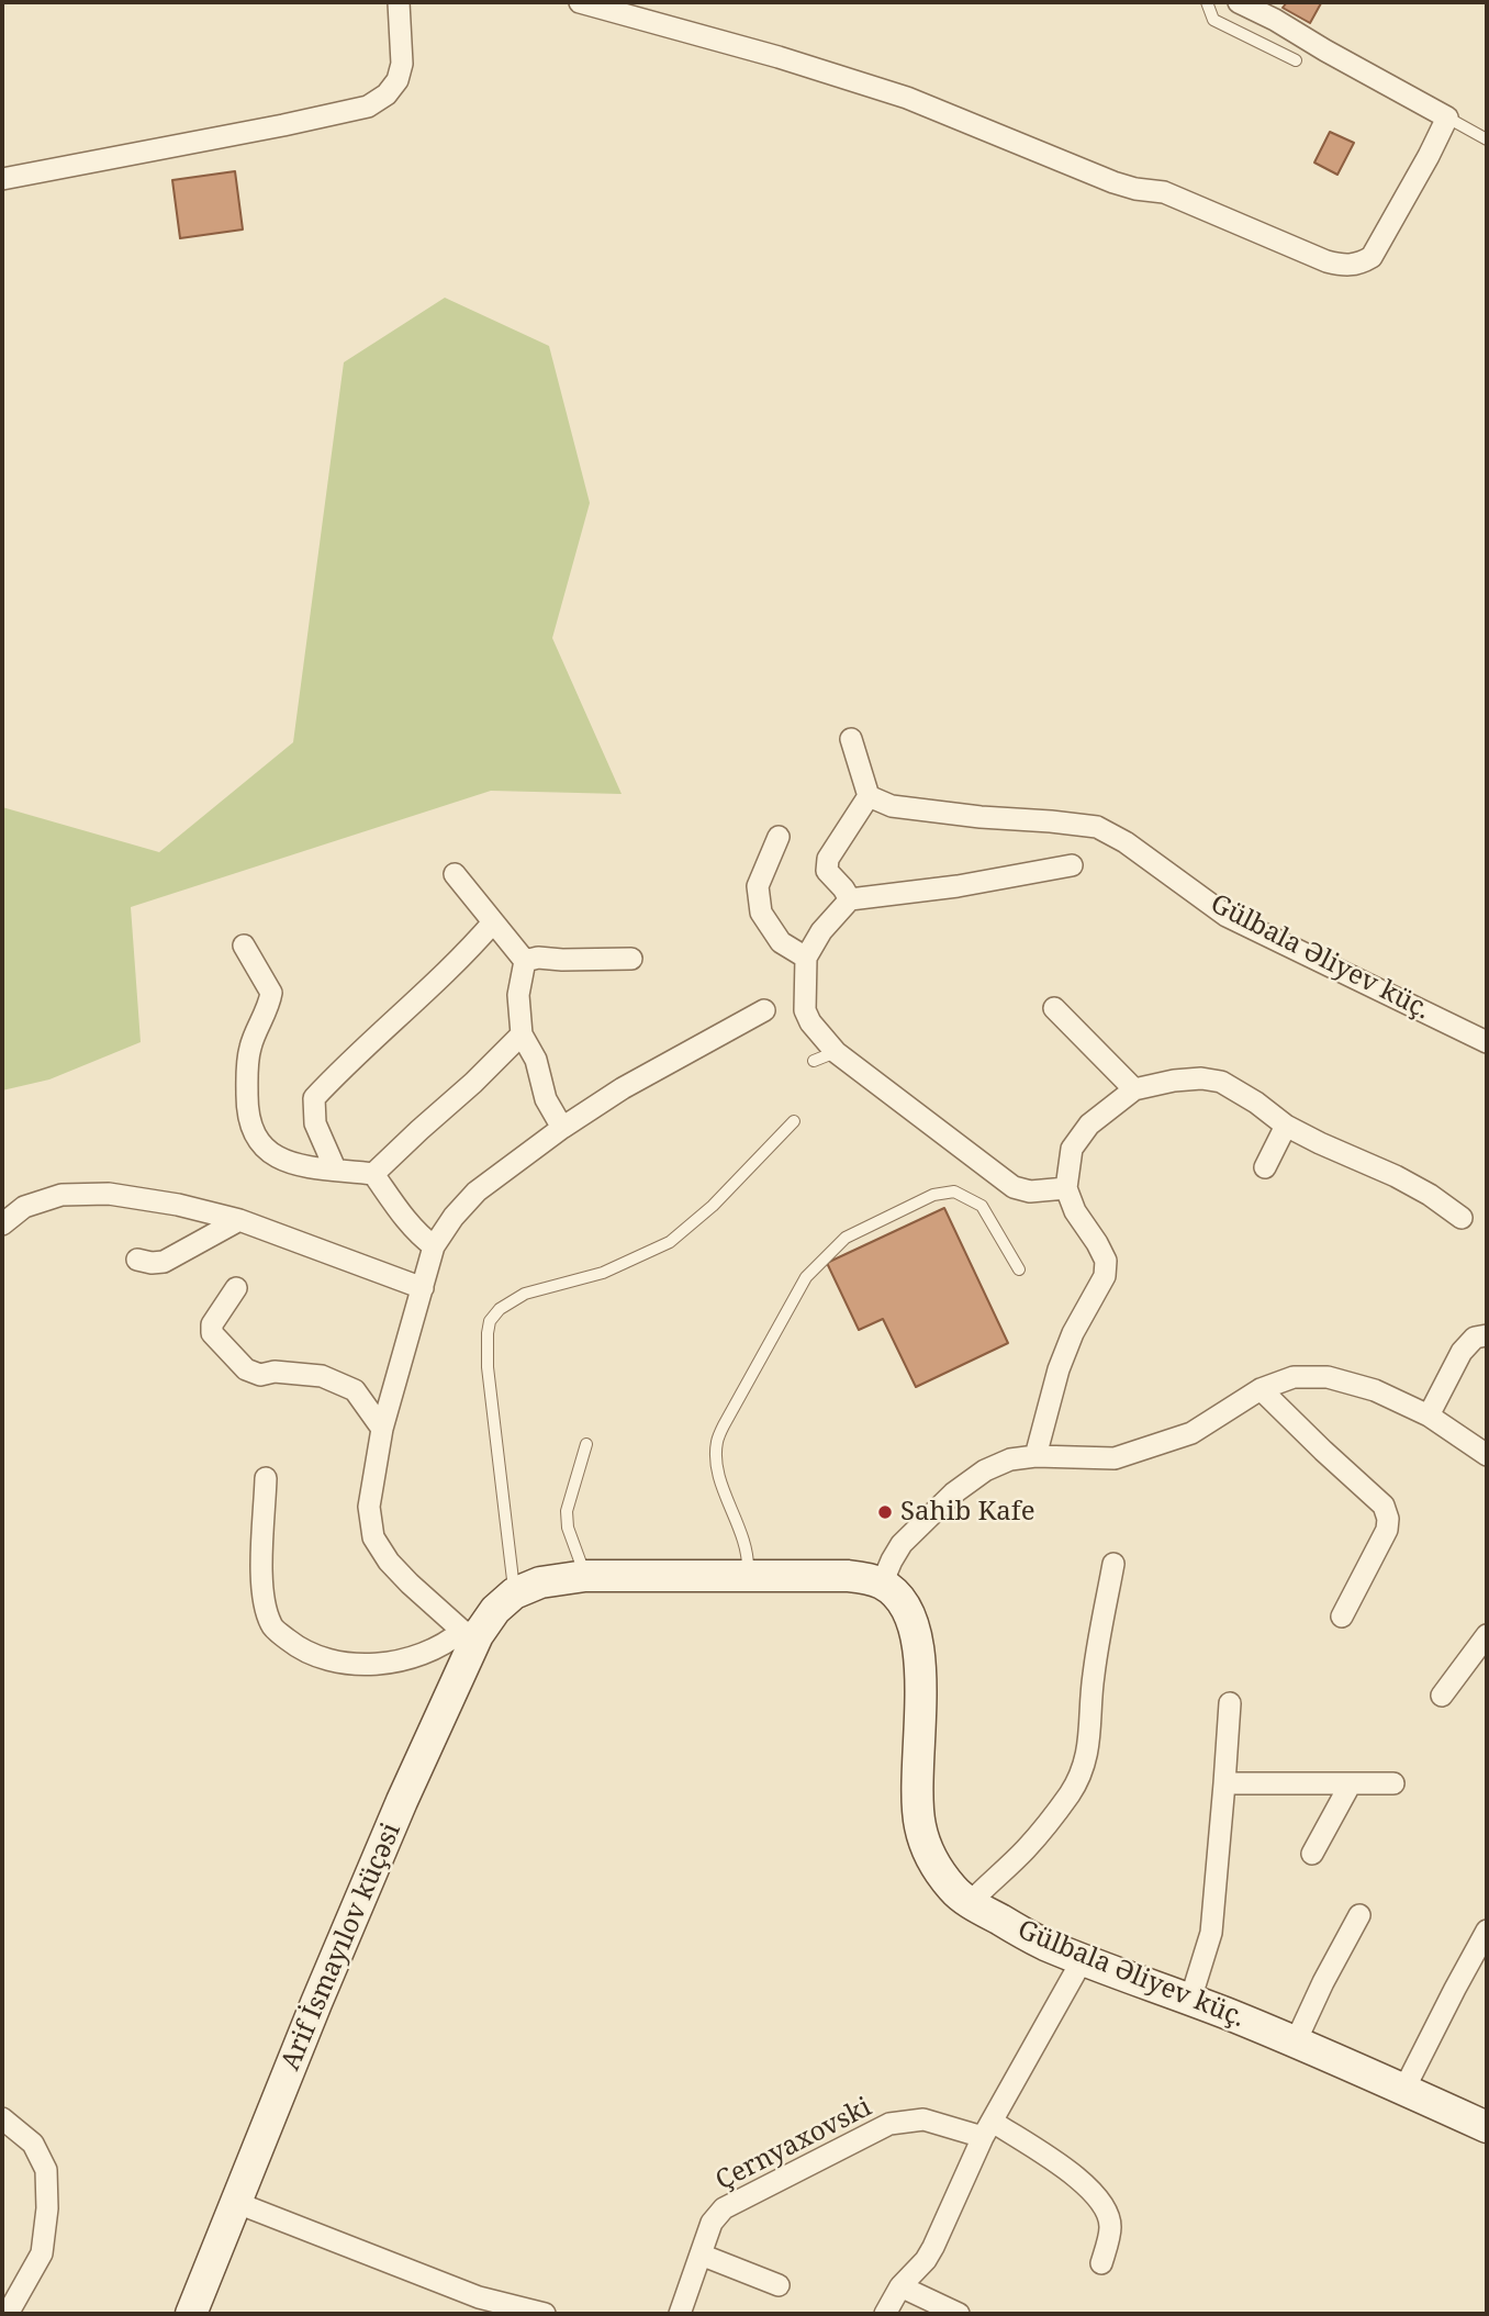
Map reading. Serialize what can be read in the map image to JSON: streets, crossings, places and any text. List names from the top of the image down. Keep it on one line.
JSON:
{"streets":{"street":["Gülbala Əliyev küç.","Arif İsmayılov küçəsi","Çernyaxovski"]},"places":["Sahib Kafe"]}
